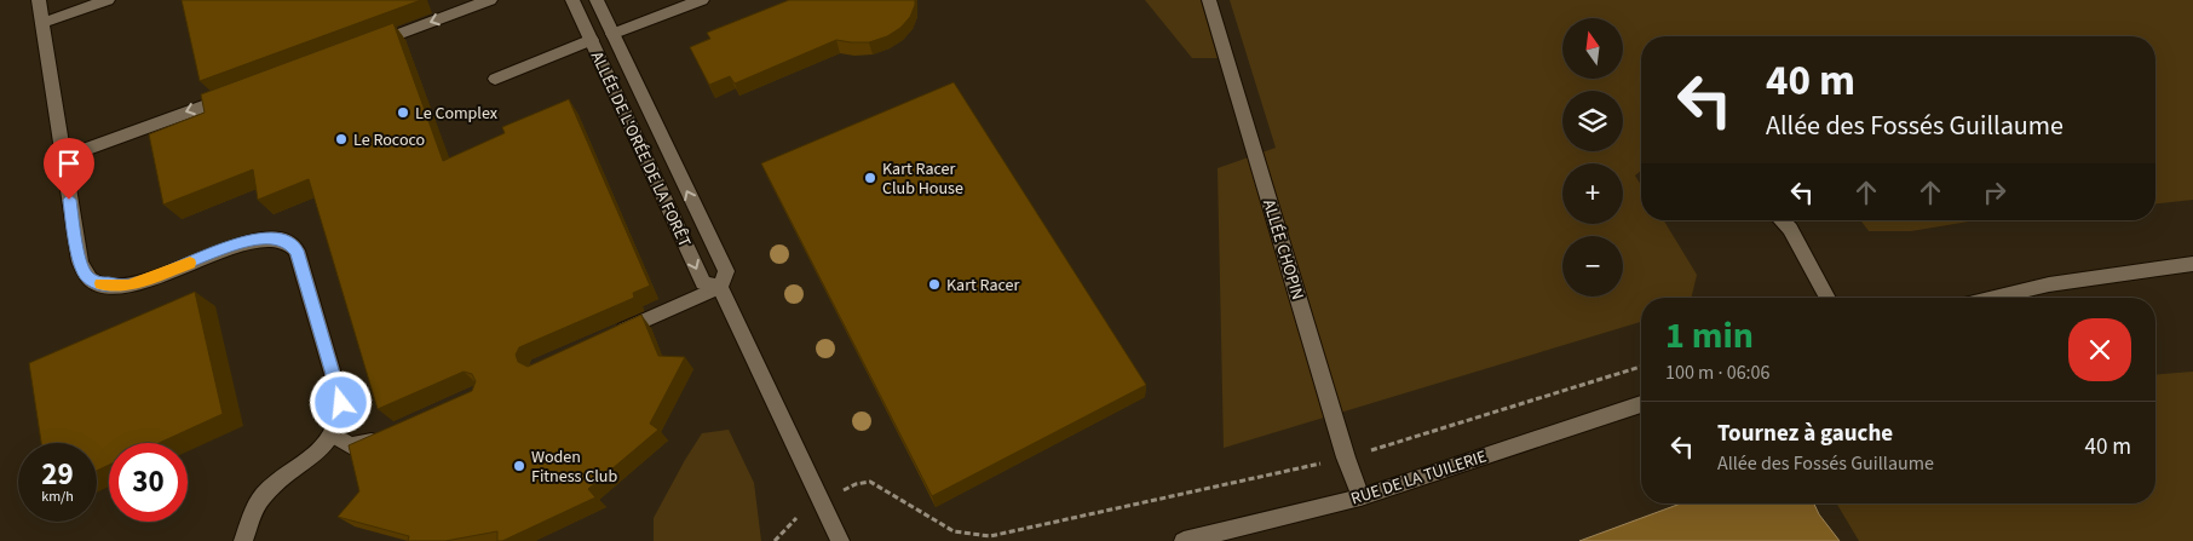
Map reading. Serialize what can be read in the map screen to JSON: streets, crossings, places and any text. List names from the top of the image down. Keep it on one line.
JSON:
{"streets":{"street":["ALLÉE DE L'ORÉE DE LA FORÊT","ALLÉE CHOPIN","RUE DE LA TUILERIE"]},"crossings":[["ALLÉE CHOPIN","RUE DE LA TUILERIE"]],"places":["Le Complex","Le Rococo","Kart Racer Club House","Kart Racer","Woden Fitness Club"],"north":"top","page":{"map_buttons":["+","−"],"turn":["40 m","Allée des Fossés Guillaume"],"heading":["1 min","100 m · 06:06"],"list":[{"name":"Tournez à gauche","note":"Allée des Fossés Guillaume","value":"40 m"}],"speed":"29 km/h","limit":"30"}}
